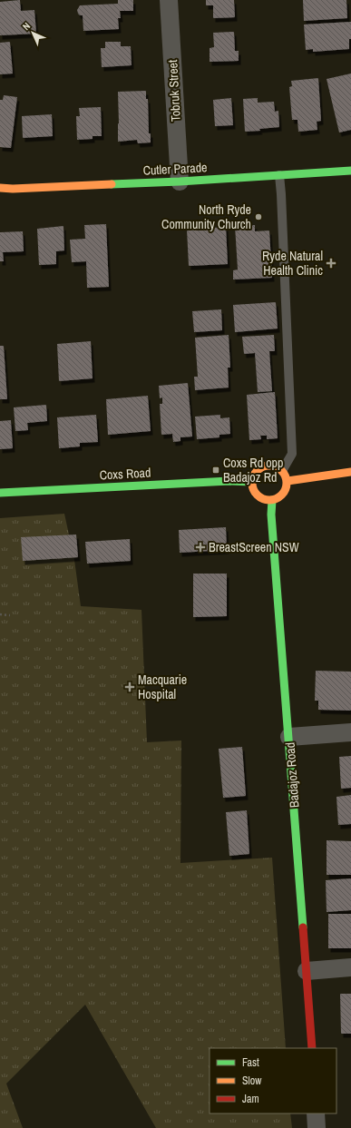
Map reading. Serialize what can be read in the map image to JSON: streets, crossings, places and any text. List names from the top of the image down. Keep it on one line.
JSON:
{"streets":{"street":["Tobruk Street","Cutler Parade","Coxs Road","Badajoz Road"]},"crossings":[["Tobruk Street","Cutler Parade"],["Coxs Road","Badajoz Road"]],"places":{"other":["North Ryde Community Church"],"health":["Ryde Natural Health Clinic","BreastScreen NSW","Macquarie Hospital"],"transit":["Coxs Rd opp Badajoz Rd"]},"legend":["Fast","Slow","Jam"],"north":"top left"}
